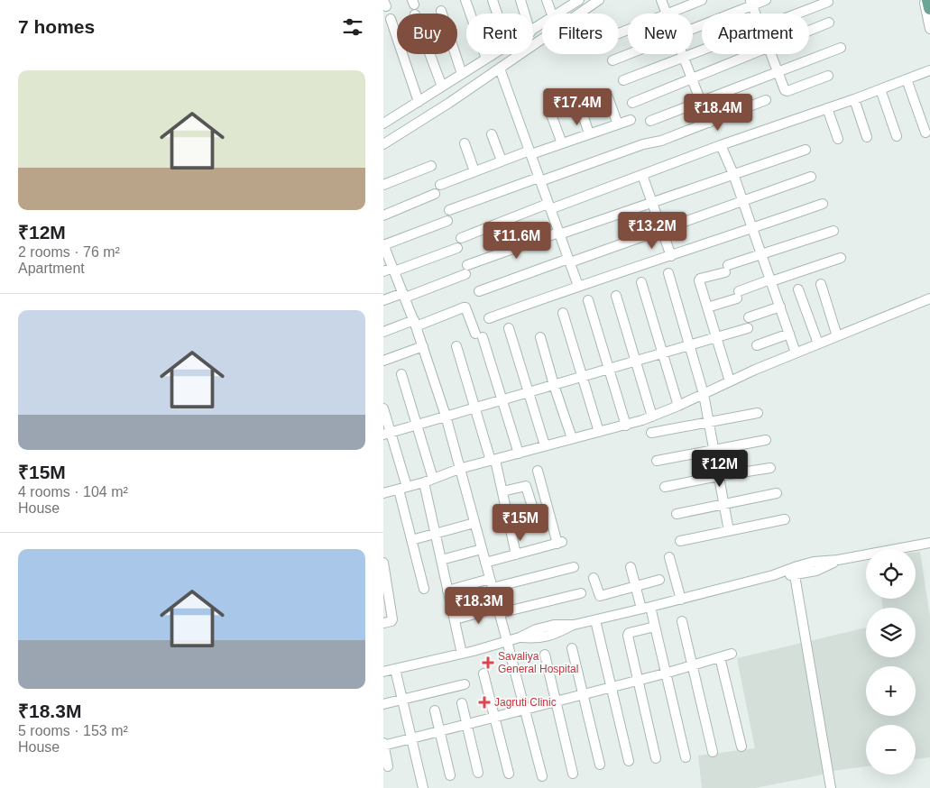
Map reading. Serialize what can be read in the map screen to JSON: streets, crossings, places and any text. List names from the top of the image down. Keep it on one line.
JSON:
{"places":{"health":["Savaliya General Hospital","Jagruti Clinic"]},"page":{"heading":"7 homes","chip":["Buy","Rent","Filters","New","Apartment"],"list":[{"name":"₹12M","note":"2 rooms · 76 m² · Apartment"},{"name":"₹15M","note":"4 rooms · 104 m² · House"},{"name":"₹18.3M","note":"5 rooms · 153 m² · House"}],"price":["₹17.4M","₹18.4M","₹13.2M","₹11.6M","₹12M","₹15M","₹18.3M"],"map_buttons":["+","−"]}}
